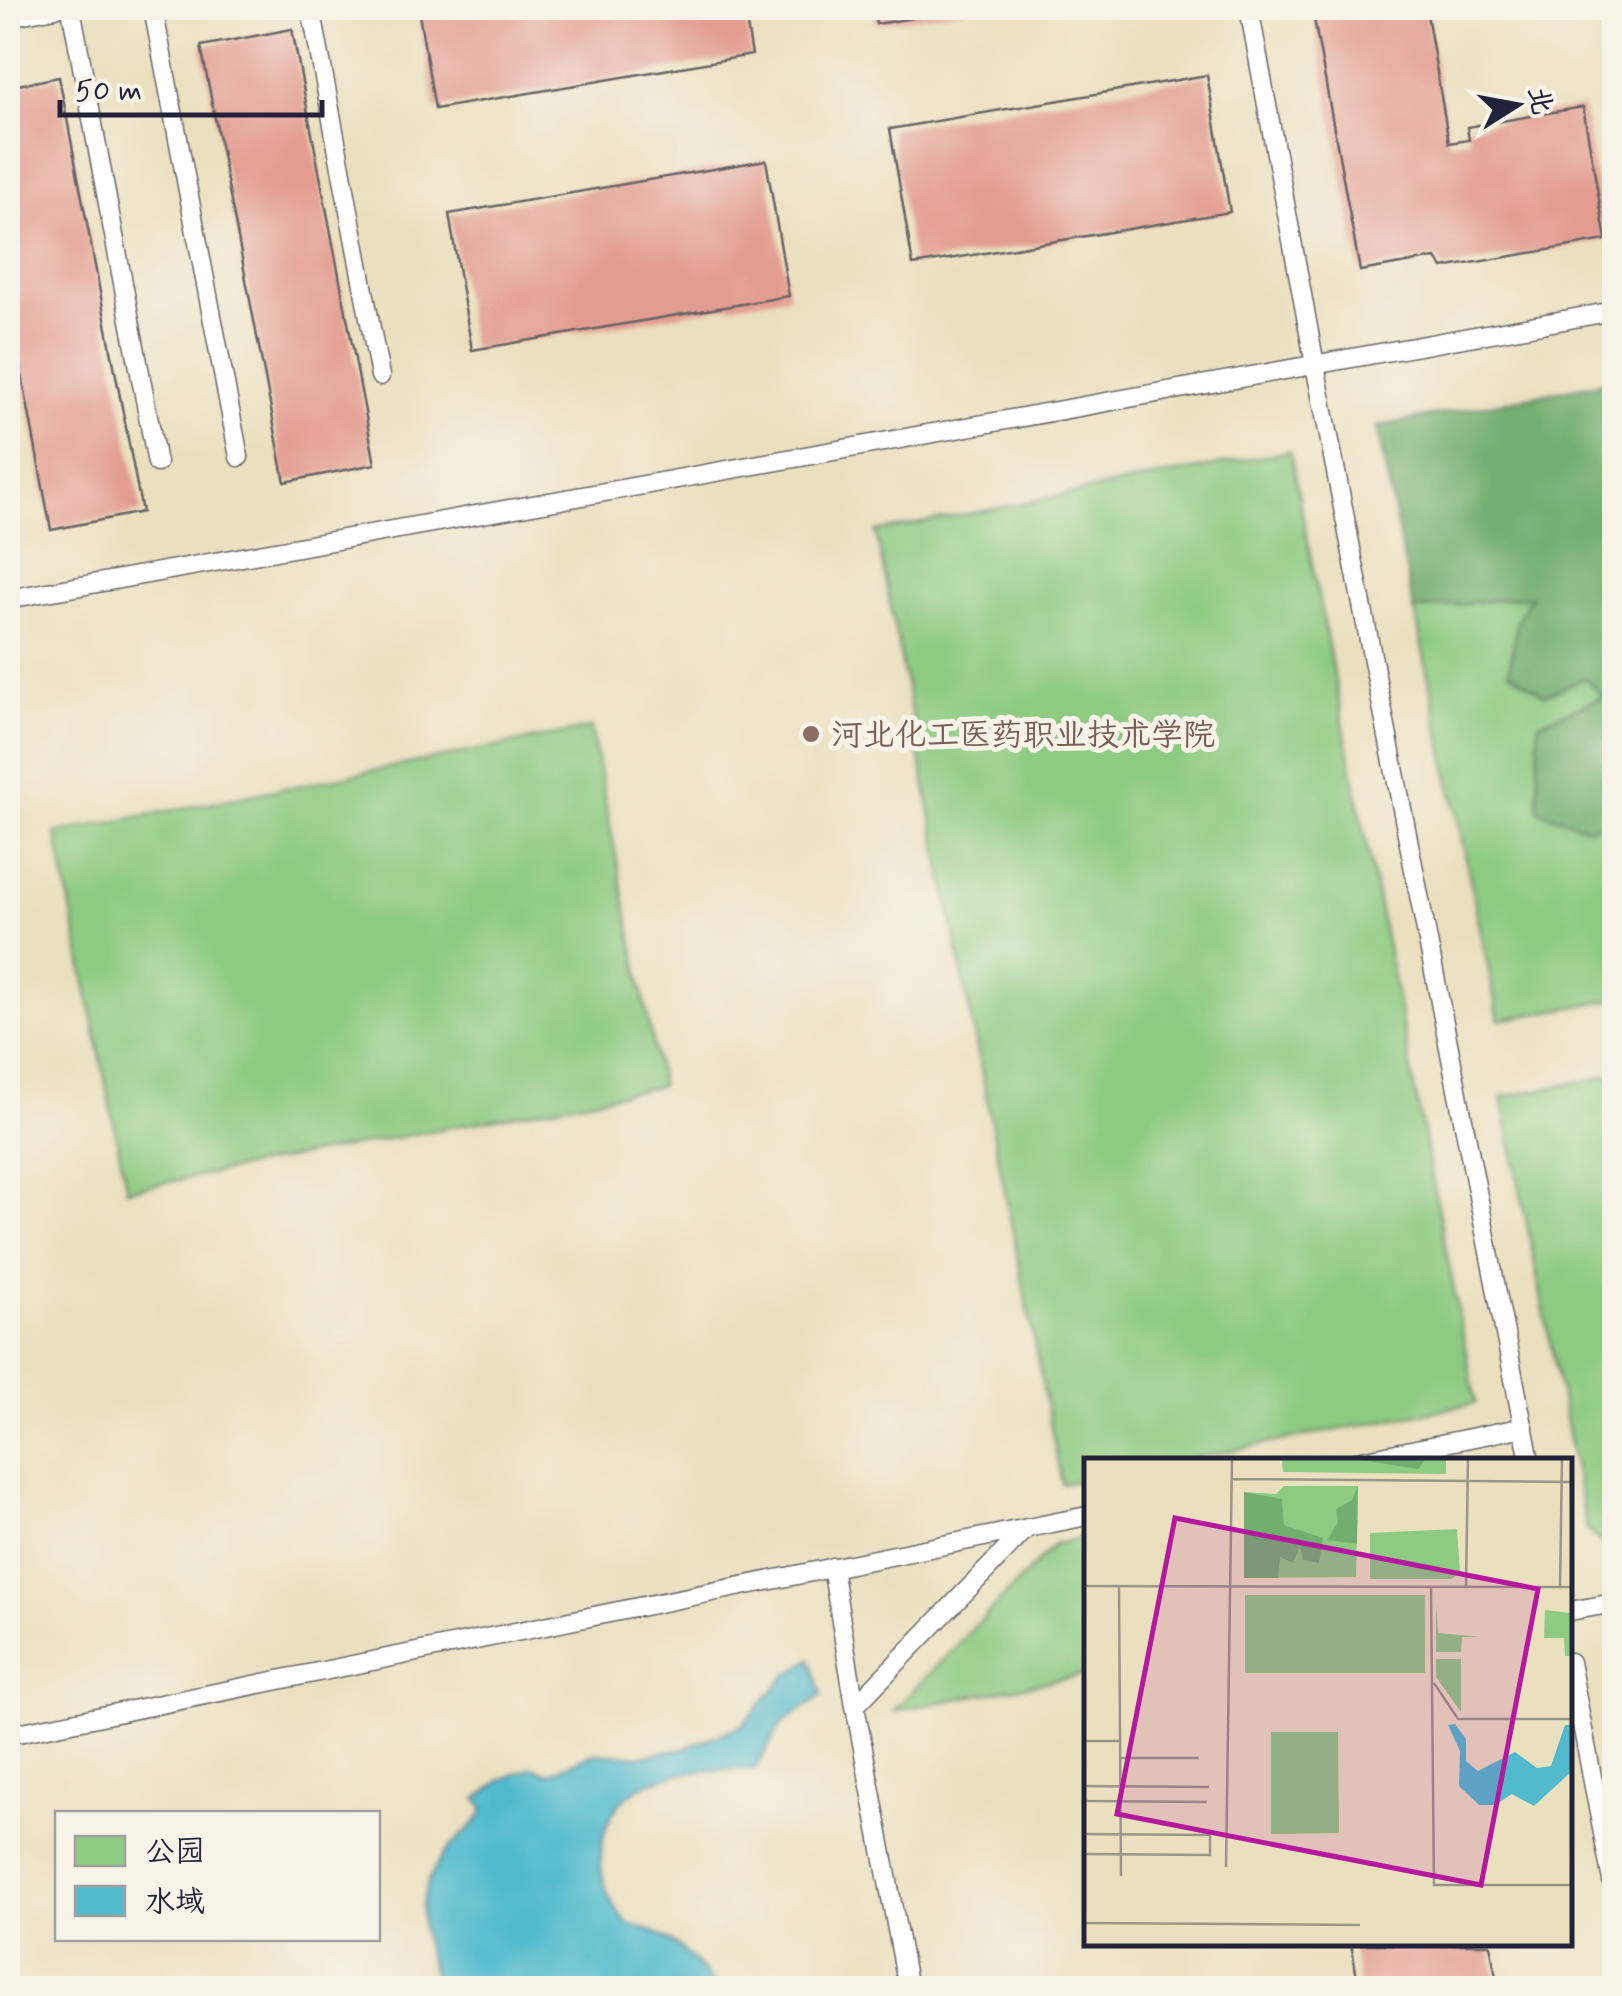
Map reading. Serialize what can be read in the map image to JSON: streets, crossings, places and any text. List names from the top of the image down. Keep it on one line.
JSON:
{"places":["河北化工医药职业技术学院"],"legend":["公园","水域"],"scale_bar":"50 m","north":"right"}
